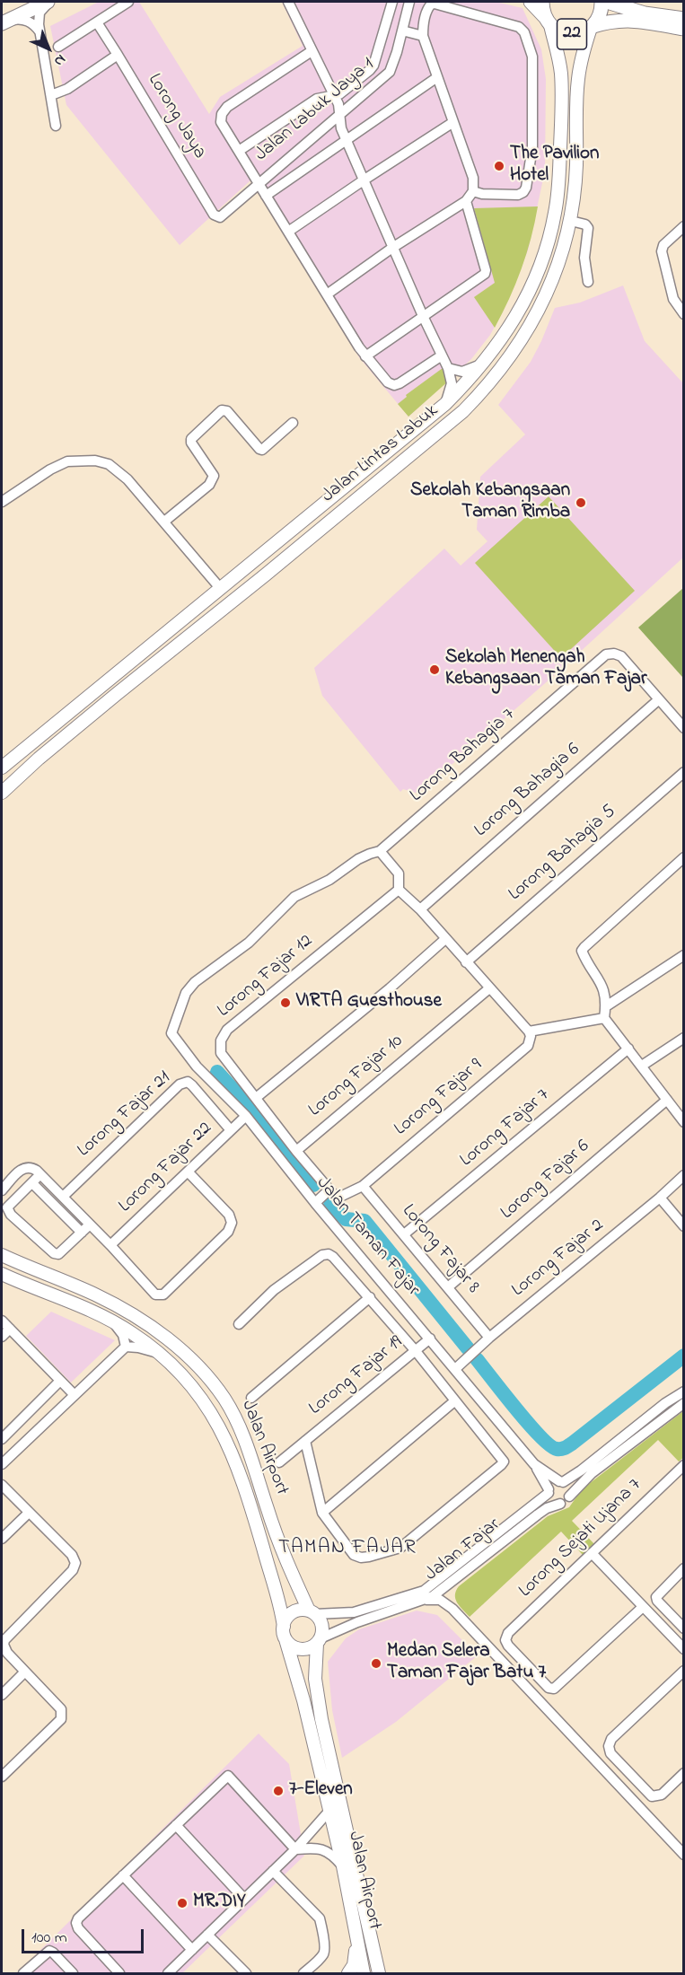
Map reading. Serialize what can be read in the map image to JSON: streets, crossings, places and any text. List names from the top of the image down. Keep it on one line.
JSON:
{"streets":{"highway":["22"],"main road":["Jalan Lintas Labuk","Jalan Airport"],"street":["Jalan Labuk Jaya 1","Lorong Jaya","Lorong Bahagia 7","Lorong Bahagia 6","Lorong Bahagia 5","Lorong Fajar 12","Lorong Fajar 10","Lorong Fajar 9","Lorong Fajar 21","Lorong Fajar 7","Lorong Fajar 22","Lorong Fajar 6","Jalan Taman Fajar","Lorong Fajar 8","Lorong Fajar 2","Lorong Fajar 19","Lorong Sejati Ujana 7","Jalan Fajar"]},"crossings":[["22","Jalan Lintas Labuk"],["Jalan Labuk Jaya 1","Lorong Jaya"],["Lorong Bahagia 7","Lorong Bahagia 6"],["Lorong Bahagia 7","Jalan Taman Fajar"],["Lorong Fajar 12","Lorong Fajar 10"],["Lorong Fajar 9","Lorong Fajar 8"],["Lorong Fajar 21","Lorong Fajar 22"],["Lorong Fajar 7","Lorong Fajar 8"],["Lorong Fajar 22","Jalan Taman Fajar"],["Lorong Fajar 6","Lorong Fajar 8"],["Jalan Taman Fajar","Lorong Fajar 2"],["Jalan Taman Fajar","Lorong Fajar 19"],["Lorong Fajar 8","Lorong Fajar 2"],["Jalan Airport","Jalan Fajar"]],"districts":["TAMAN FAJAR"],"places":["The Pavilion Hotel","Sekolah Kebangsaan Taman Rimba","Sekolah Menengah Kebangsaan Taman Fajar","VIRTA Guesthouse","Medan Selera Taman Fajar Batu 7","7-Eleven","MR.DIY"],"scale_bar":"100 m","north":"bottom right"}
